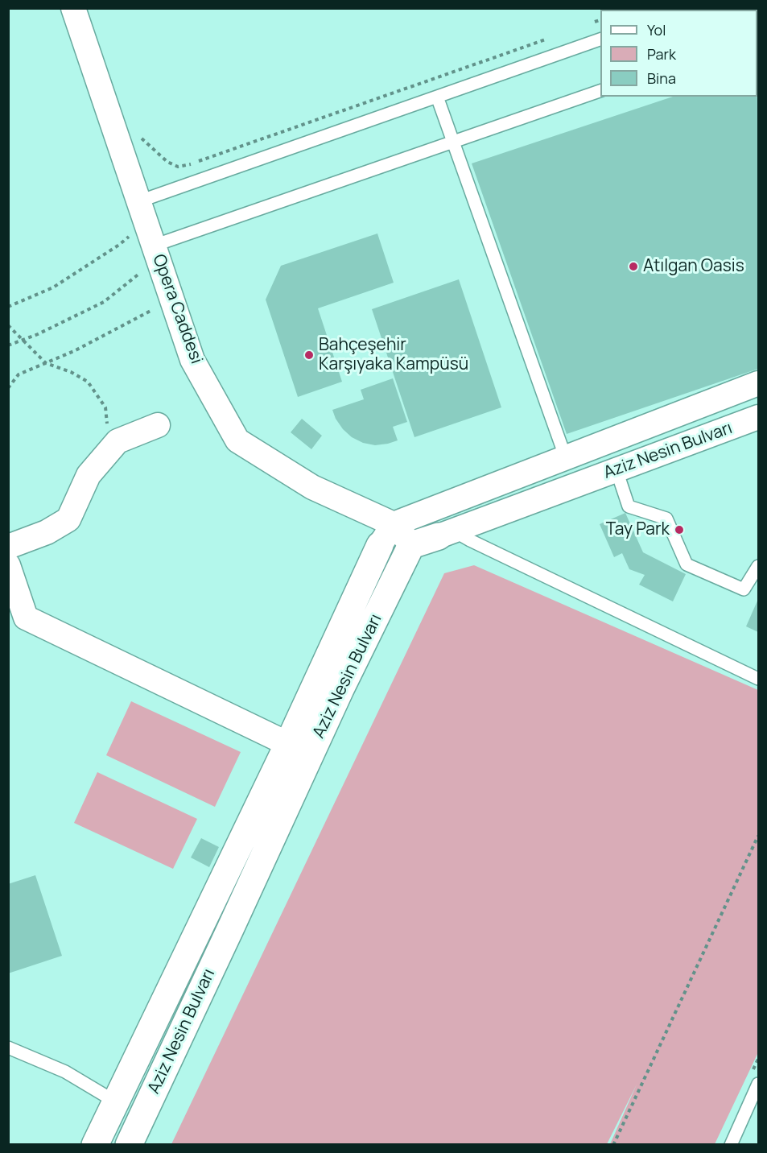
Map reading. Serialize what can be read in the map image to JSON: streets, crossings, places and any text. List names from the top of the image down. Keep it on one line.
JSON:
{"streets":{"street":["Opera Caddesi","Aziz Nesin Bulvarı"]},"crossings":[["Opera Caddesi","Aziz Nesin Bulvarı"]],"places":["Atılgan Oasis","Bahçeşehir Karşıyaka Kampüsü","Tay Park"],"legend":["Yol","Park","Bina"]}
